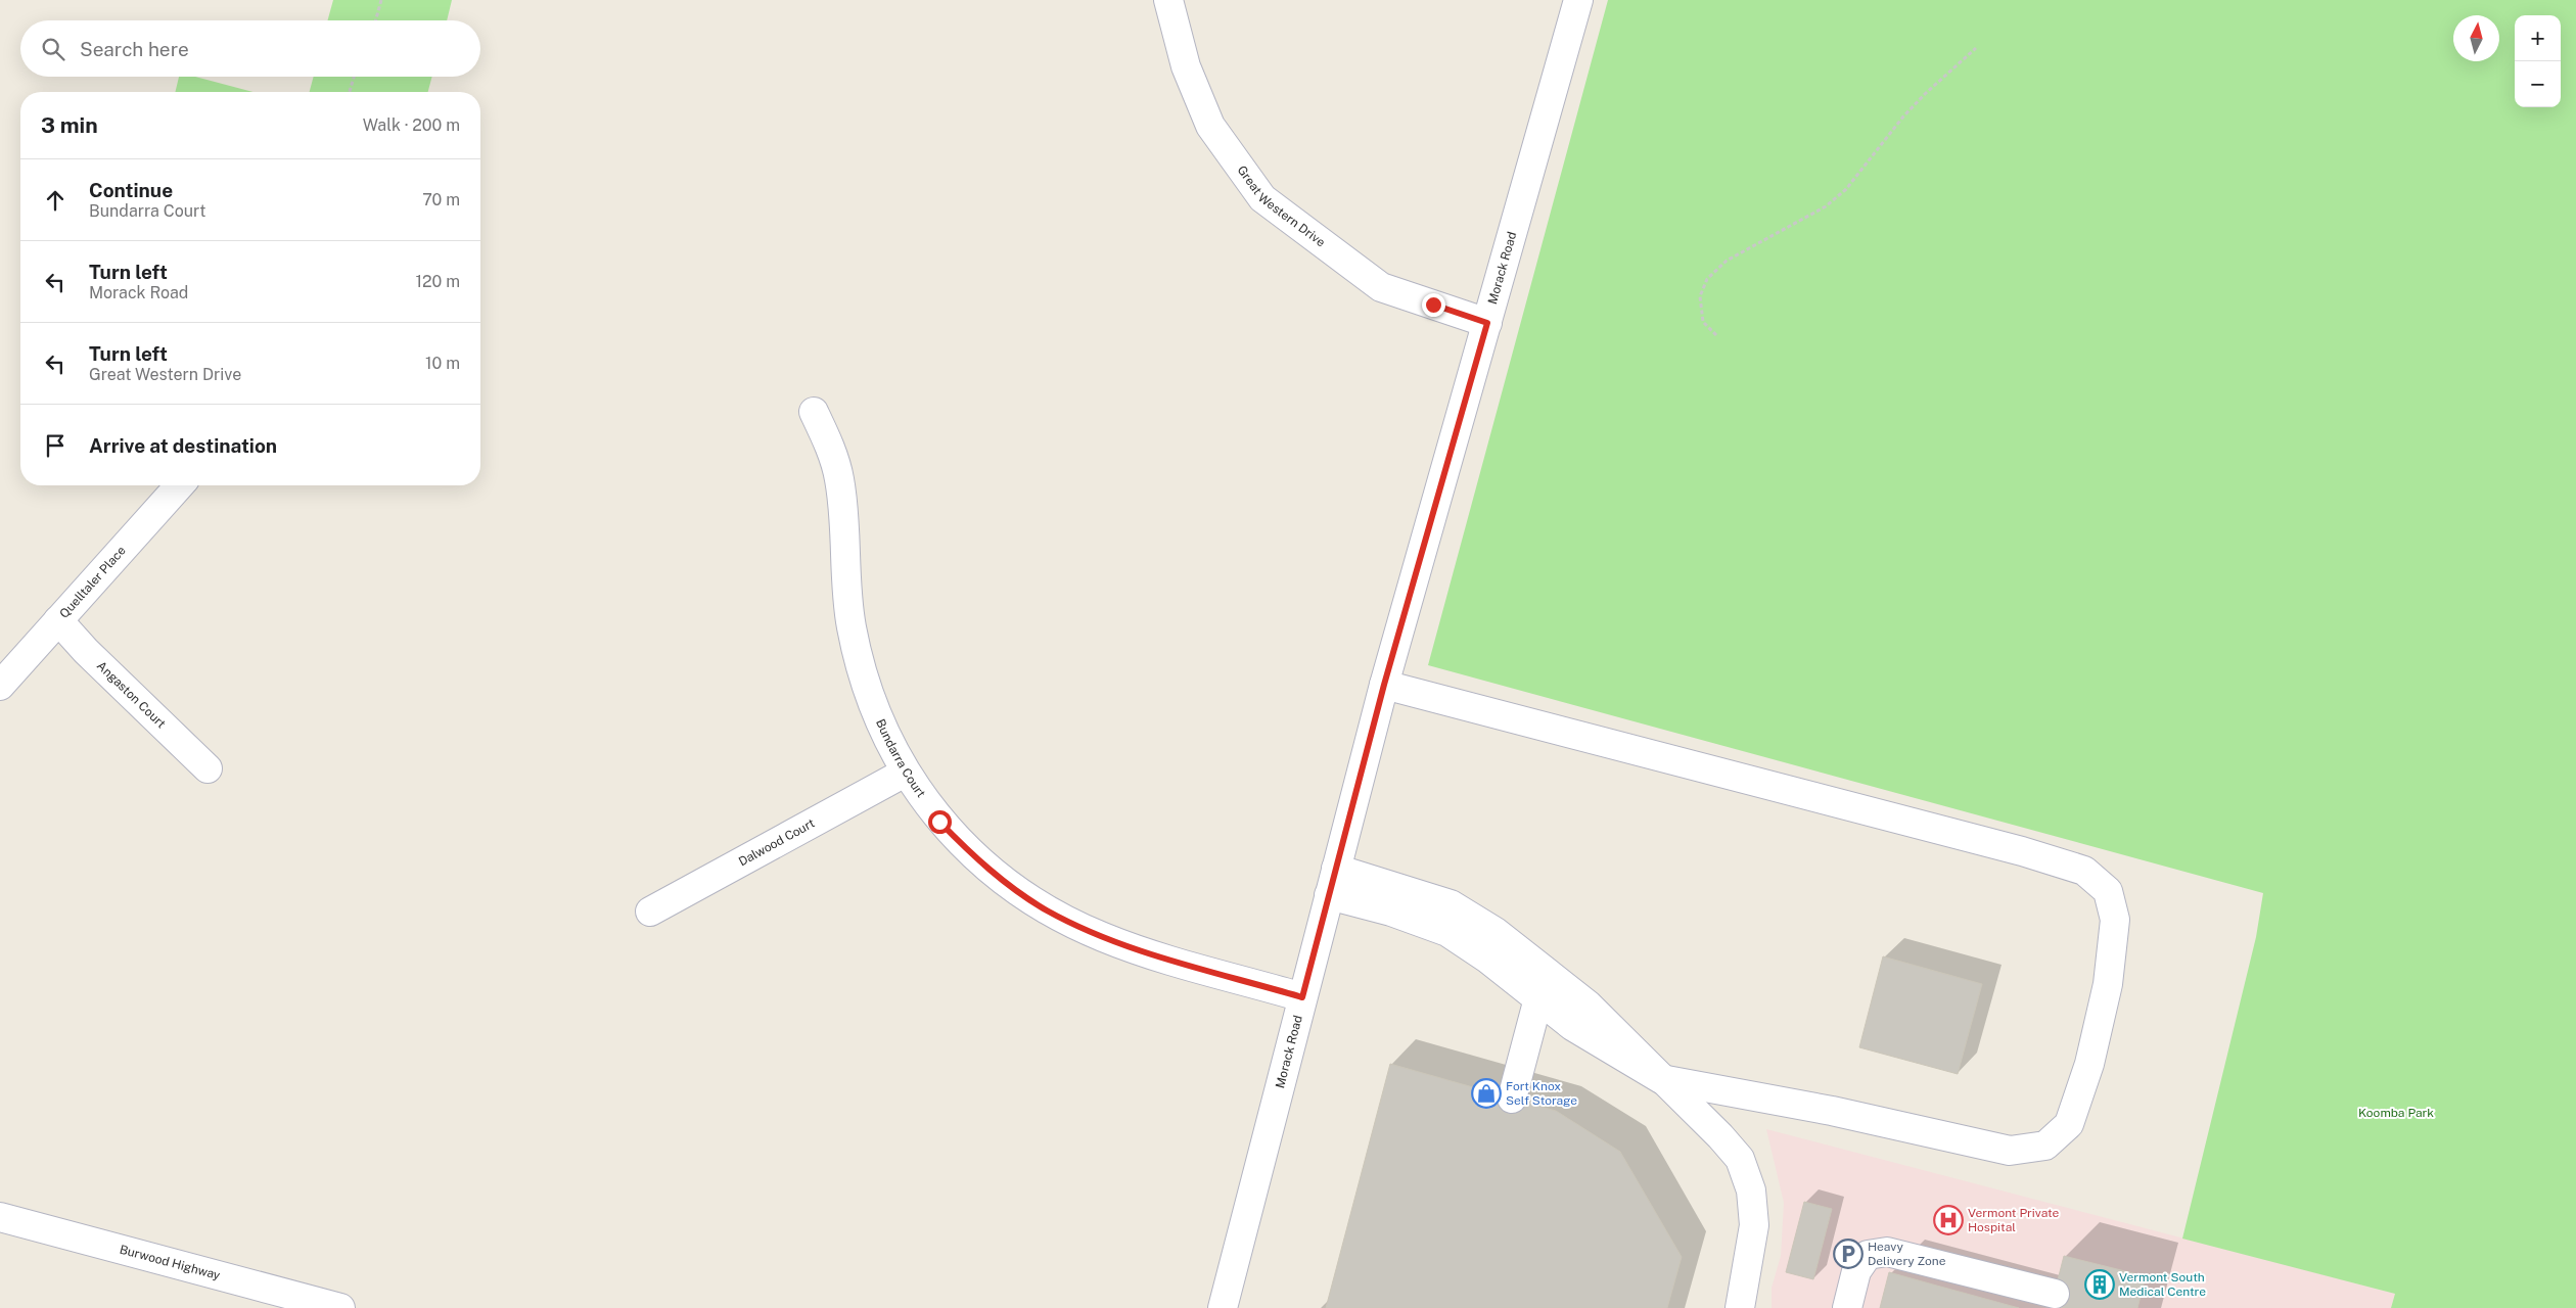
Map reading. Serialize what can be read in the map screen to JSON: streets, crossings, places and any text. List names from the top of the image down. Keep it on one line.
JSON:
{"streets":{"street":["Great Western Drive","Morack Road","Quelltaler Place","Angaston Court","Bundarra Court","Dalwood Court","Burwood Highway"]},"crossings":[["Great Western Drive","Morack Road"],["Morack Road","Bundarra Court"],["Quelltaler Place","Angaston Court"],["Bundarra Court","Dalwood Court"]],"parks":["Koomba Park"],"places":{"shop":["Fort Knox Self Storage"],"hospital":["Vermont Private Hospital"],"parking":["Heavy Delivery Zone"],"building":["Vermont South Medical Centre"]},"north":"top","page":{"map_buttons":["+","−"],"search":"Search here","heading":["3 min","Walk · 200 m"],"list":[["Continue","Bundarra Court","70 m"],["Turn left","Morack Road","120 m"],["Turn left","Great Western Drive","10 m"],"Arrive at destination"]}}
